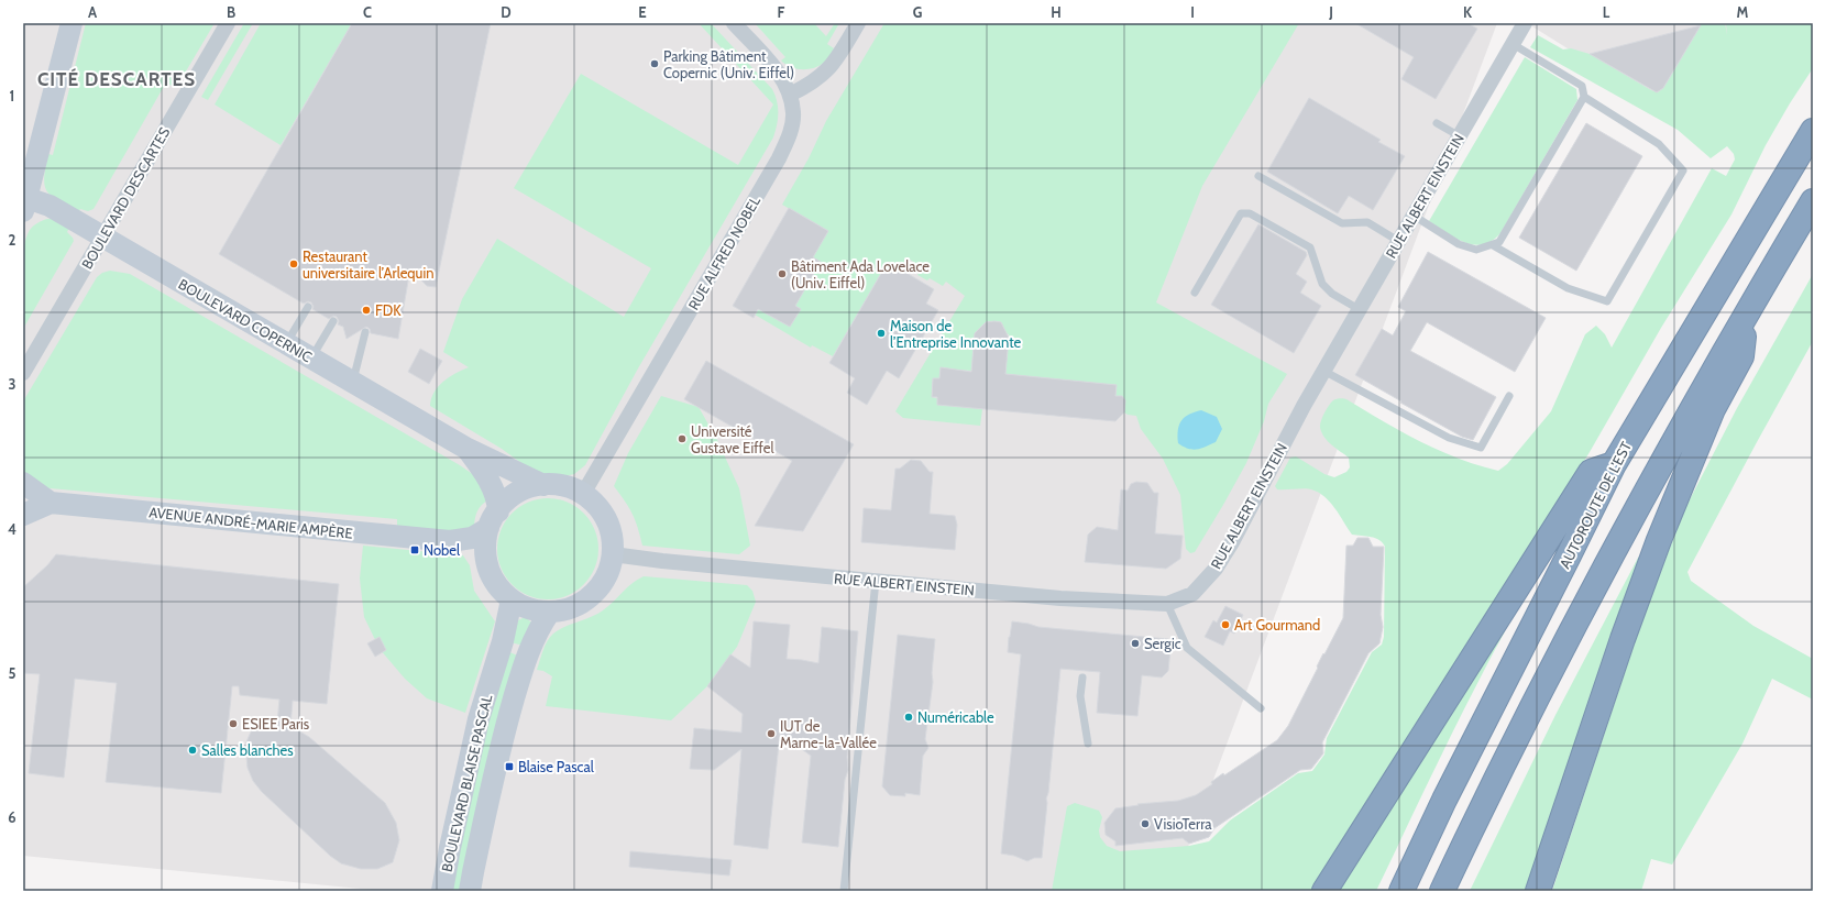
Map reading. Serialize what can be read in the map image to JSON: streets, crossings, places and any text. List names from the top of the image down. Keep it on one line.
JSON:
{"streets":{"highway":["AUTOROUTE DE L’EST"],"street":["RUE ALBERT EINSTEIN","BOULEVARD DESCARTES","RUE ALFRED NOBEL","BOULEVARD COPERNIC","AVENUE ANDRÉ-MARIE AMPÈRE","BOULEVARD BLAISE PASCAL"]},"crossings":[["RUE ALBERT EINSTEIN","RUE ALFRED NOBEL"],["RUE ALBERT EINSTEIN","BOULEVARD COPERNIC"],["RUE ALBERT EINSTEIN","AVENUE ANDRÉ-MARIE AMPÈRE"],["RUE ALBERT EINSTEIN","BOULEVARD BLAISE PASCAL"],["BOULEVARD DESCARTES","BOULEVARD COPERNIC"],["RUE ALFRED NOBEL","BOULEVARD COPERNIC"],["RUE ALFRED NOBEL","AVENUE ANDRÉ-MARIE AMPÈRE"],["RUE ALFRED NOBEL","BOULEVARD BLAISE PASCAL"],["BOULEVARD COPERNIC","AVENUE ANDRÉ-MARIE AMPÈRE"],["BOULEVARD COPERNIC","BOULEVARD BLAISE PASCAL"],["AVENUE ANDRÉ-MARIE AMPÈRE","BOULEVARD BLAISE PASCAL"]],"districts":["CITÉ DESCARTES"],"places":{"other":["Parking Bâtiment Copernic (Univ. Eiffel)","Restaurant universitaire l’Arlequin","Bâtiment Ada Lovelace (Univ. Eiffel)","FDK","Maison de l’Entreprise Innovante","Université Gustave Eiffel","Art Gourmand","Sergic","Numéricable","ESIEE Paris","IUT de Marne-la-Vallée","Salles blanches","VisioTerra"],"transit":["Nobel","Blaise Pascal"]},"grid":{"columns":["A","B","C","D","E","F","G","H","I","J","K","L","M"],"rows":["1","2","3","4","5","6"]}}
